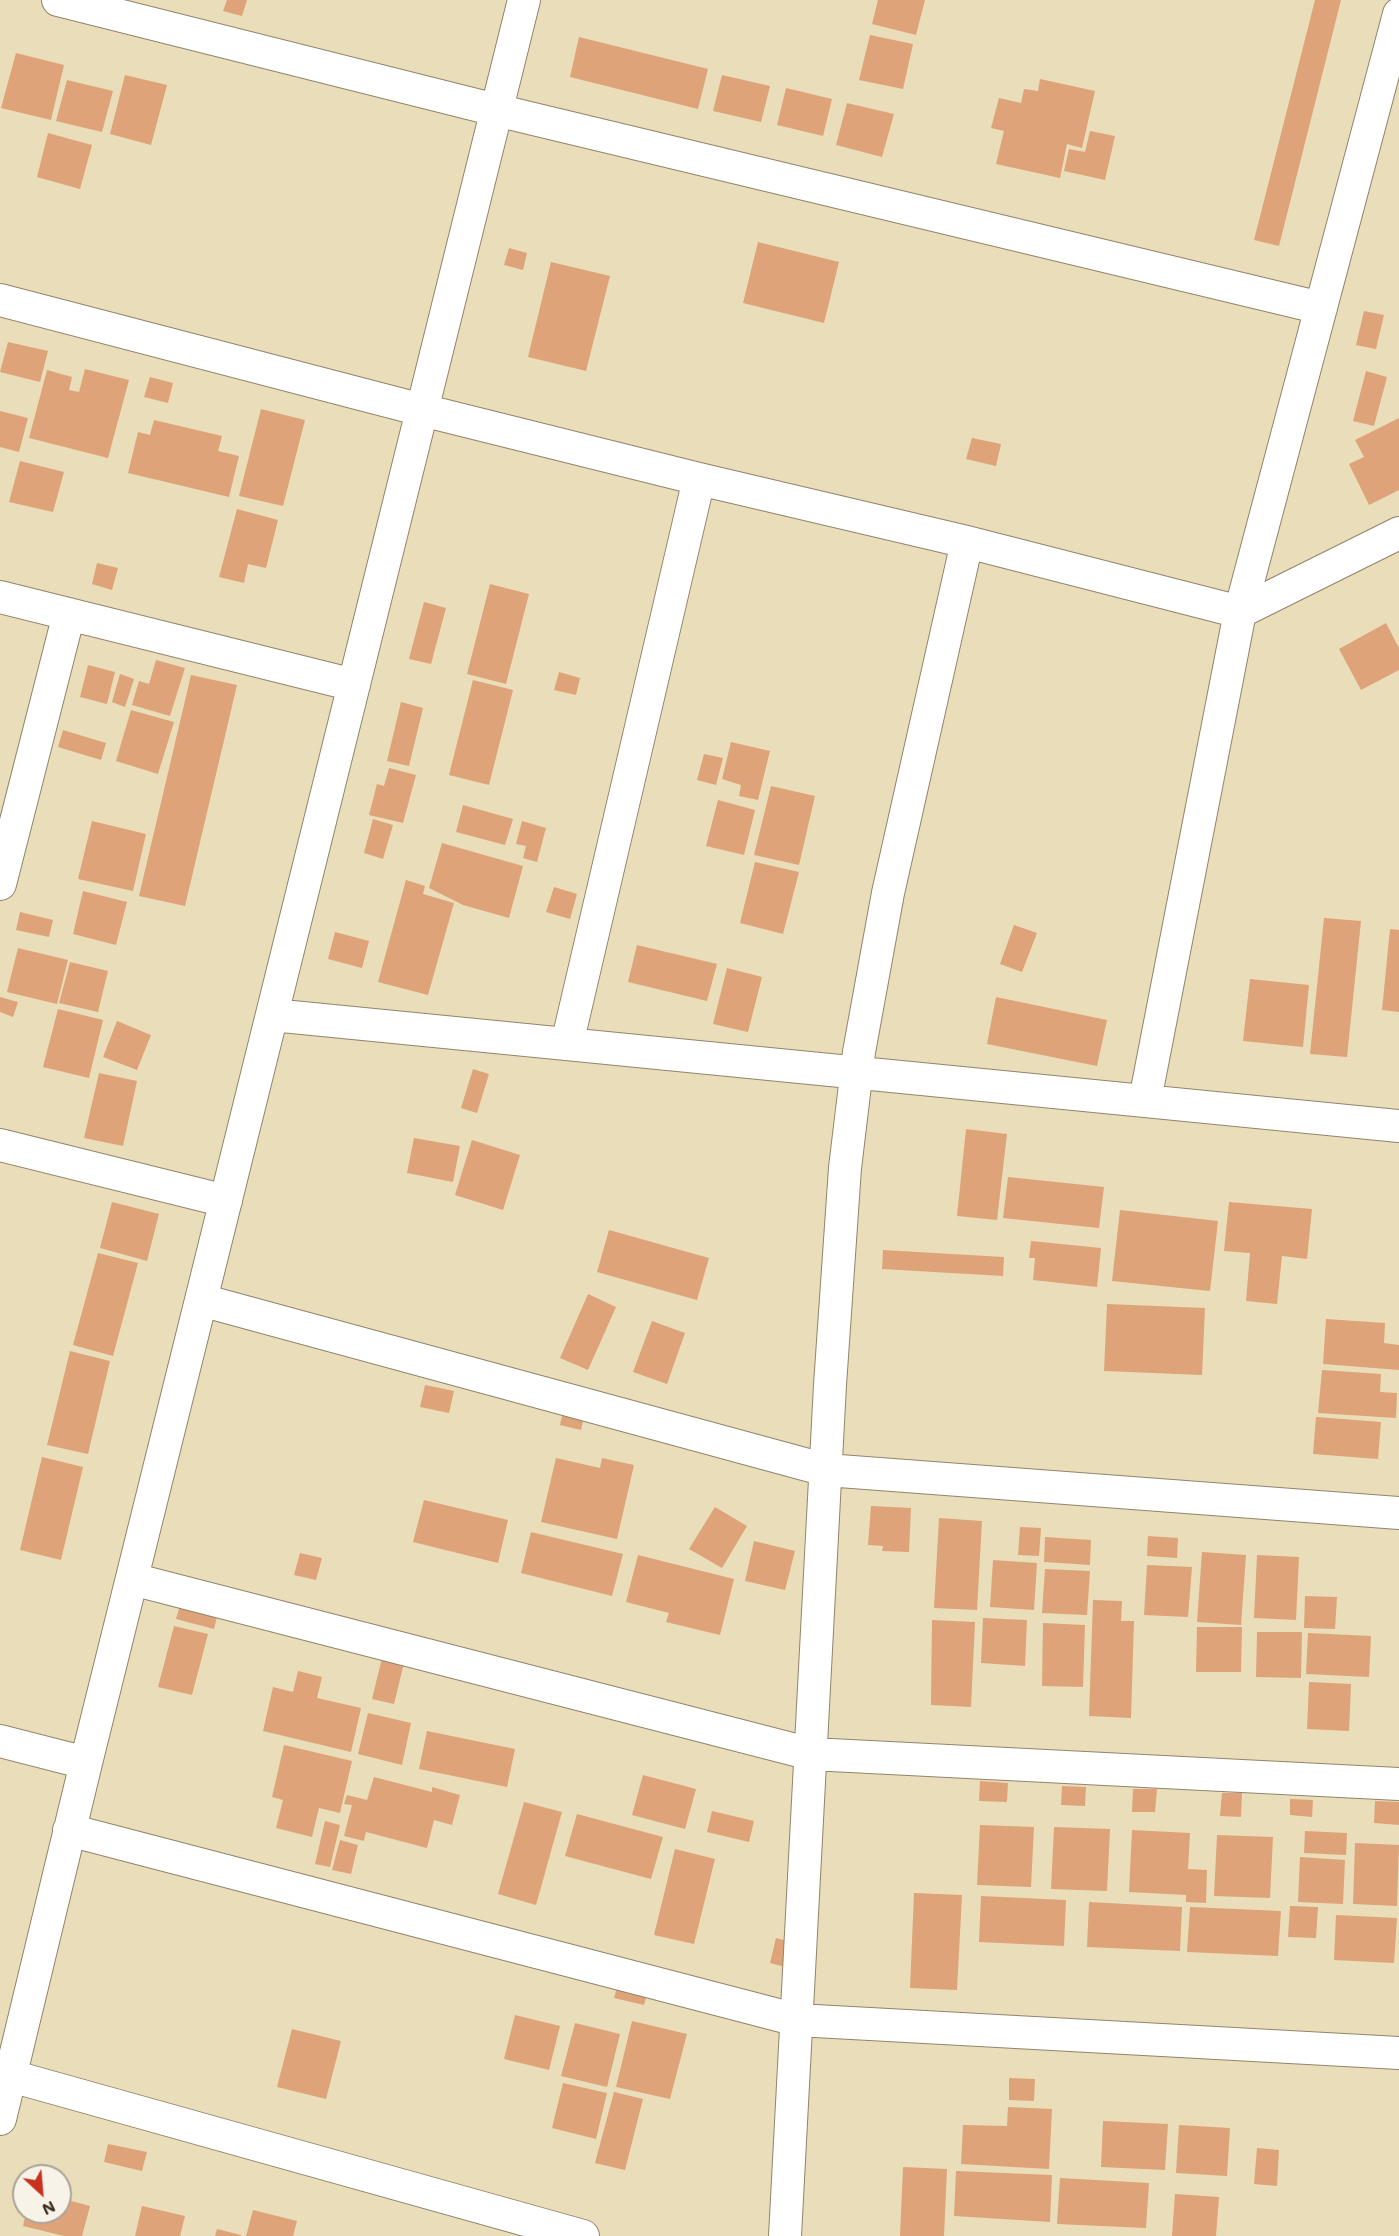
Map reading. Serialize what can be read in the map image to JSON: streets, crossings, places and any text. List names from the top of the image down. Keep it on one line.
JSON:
{"north":"bottom right"}
